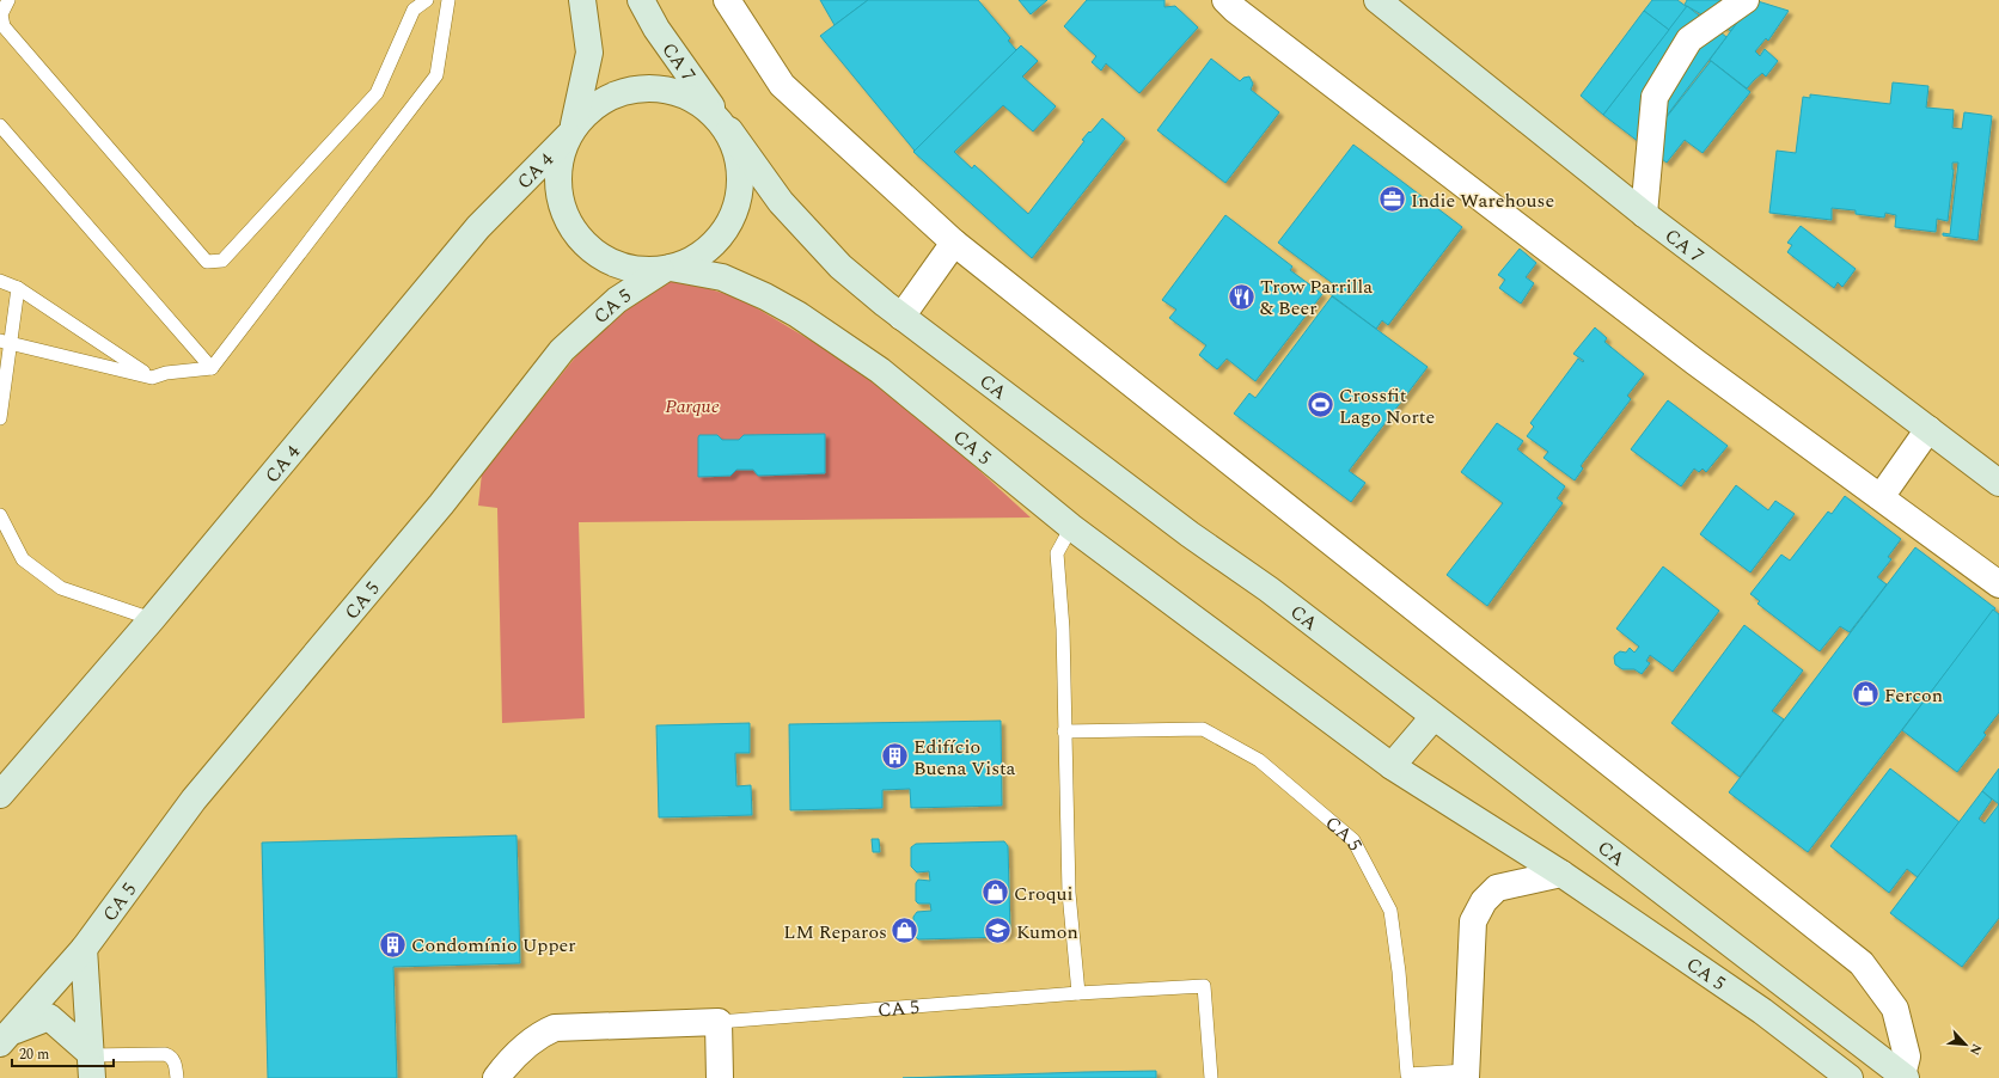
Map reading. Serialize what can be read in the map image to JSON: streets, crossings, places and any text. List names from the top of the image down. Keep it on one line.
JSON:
{"streets":{"street":["CA 7","CA 4","CA 5","CA"]},"crossings":[["CA 7","CA 4"],["CA 7","CA"],["CA 4","CA"]],"parks":["Parque"],"places":{"office":["Indie Warehouse"],"restaurant":["Trow Parrilla & Beer"],"sports":["Crossfit Lago Norte"],"shop":["Fercon","Croqui","LM Reparos"],"building":["Edifício Buena Vista","Condomínio Upper"],"school or university":["Kumon"]},"scale_bar":"20 m","north":"bottom right"}
